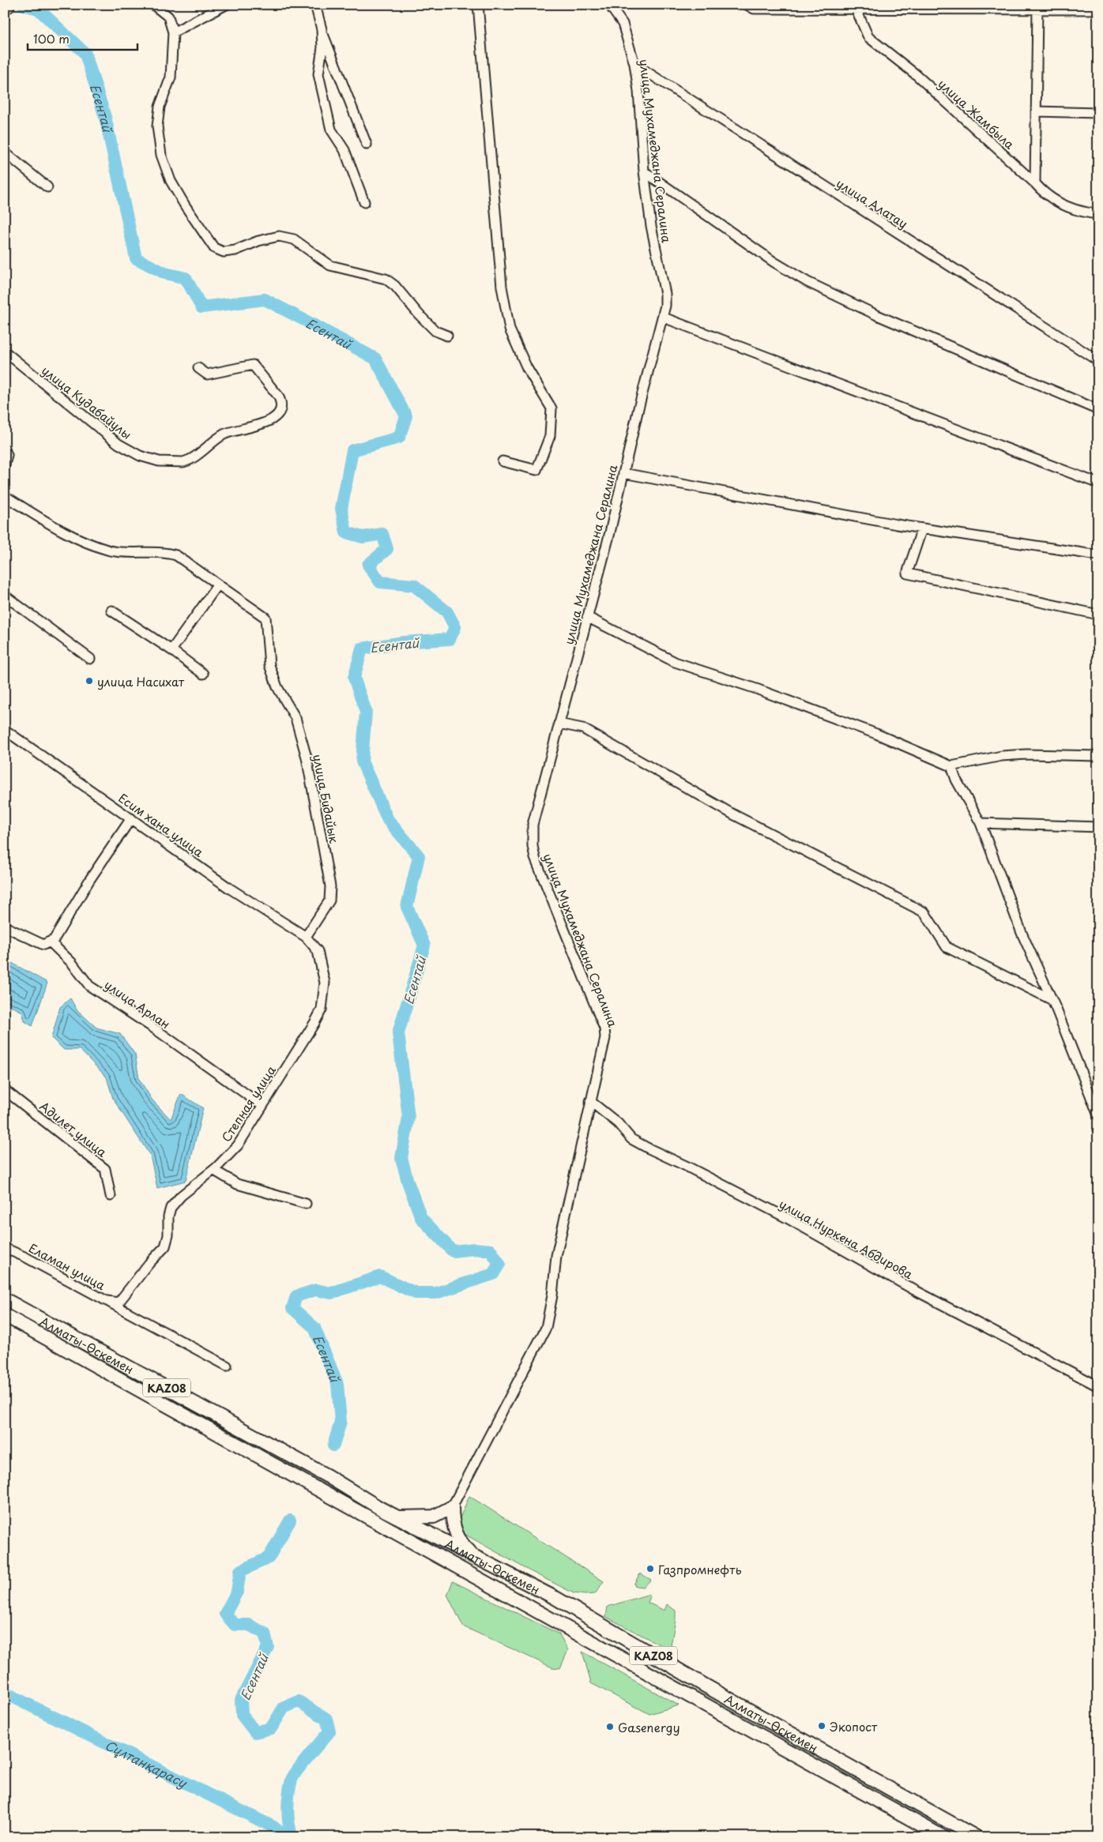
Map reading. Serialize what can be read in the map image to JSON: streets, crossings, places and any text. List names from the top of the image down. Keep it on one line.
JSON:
{"streets":{"highway":["Алматы-Өскемен","KAZ08"],"street":["улица Жамбыла","улица Мухамеджана Сералина","улица Алатау","улица Кудабайулы","улица Бидайык","Есим хана улица","улица Арлан","Степная улица","Адилет улица","улица Нуркена Абдирова","Еламан улица"]},"crossings":[["улица Мухамеджана Сералина","улица Алатау"],["улица Мухамеджана Сералина","улица Нуркена Абдирова"],["улица Бидайык","Есим хана улица"],["улица Бидайык","Степная улица"],["Есим хана улица","Степная улица"],["улица Арлан","Степная улица"],["Степная улица","Еламан улица"]],"water":["Есентай","Сұлтанқарасу"],"places":["улица Насихат","Газпромнефть","Экопост","Gasenergy"],"scale_bar":"100 m"}
